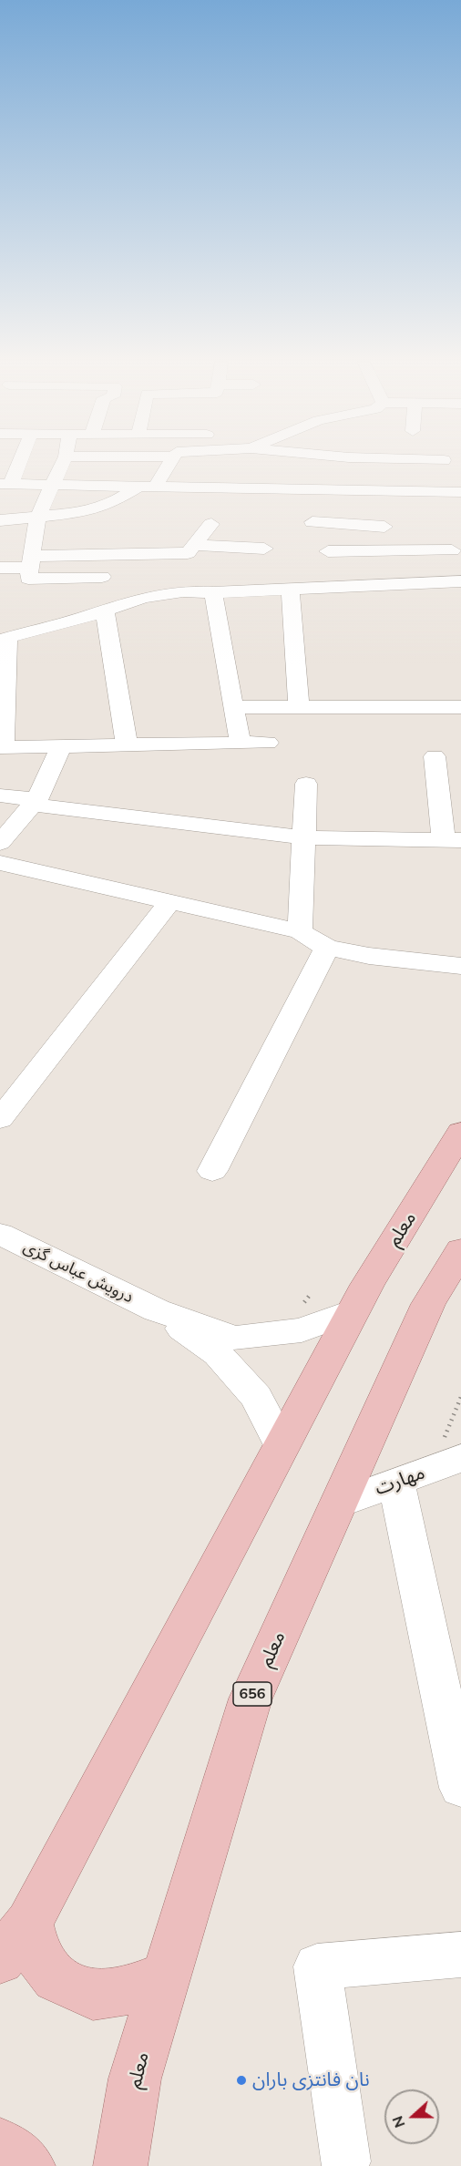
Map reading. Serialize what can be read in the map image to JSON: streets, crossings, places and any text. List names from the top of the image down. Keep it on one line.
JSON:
{"streets":{"main road":["معلم","656"],"street":["درویش عباس گزی","مهارت"]},"crossings":[["معلم","مهارت"]],"places":["نان فانتزی باران"],"north":"left"}
